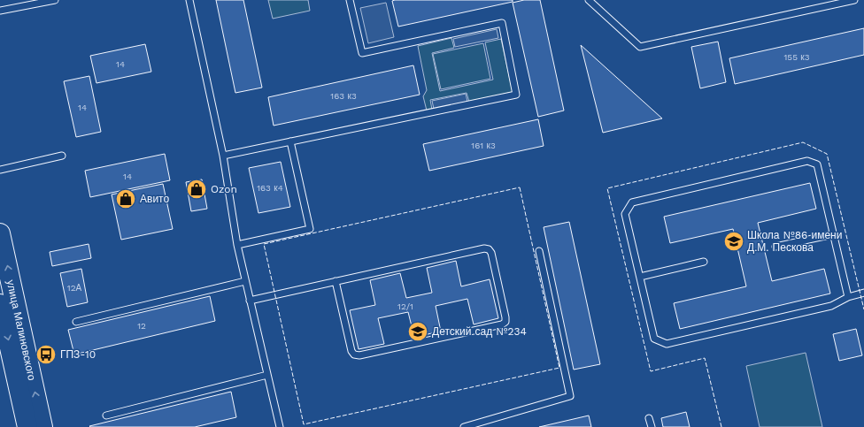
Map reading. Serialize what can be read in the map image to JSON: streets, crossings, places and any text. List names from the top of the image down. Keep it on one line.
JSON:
{"streets":{"highway":["улица Малиновского"]},"places":{"shop":["Ozon","Авито"],"school or university":["Школа №86 имени Д.М. Пескова","Детский сад №234"],"bus stop":["ГПЗ-10"]},"house_numbers":["155 к3","14","163 к3","14","161 к3","14","163 к4","12А","12/1","12"]}
